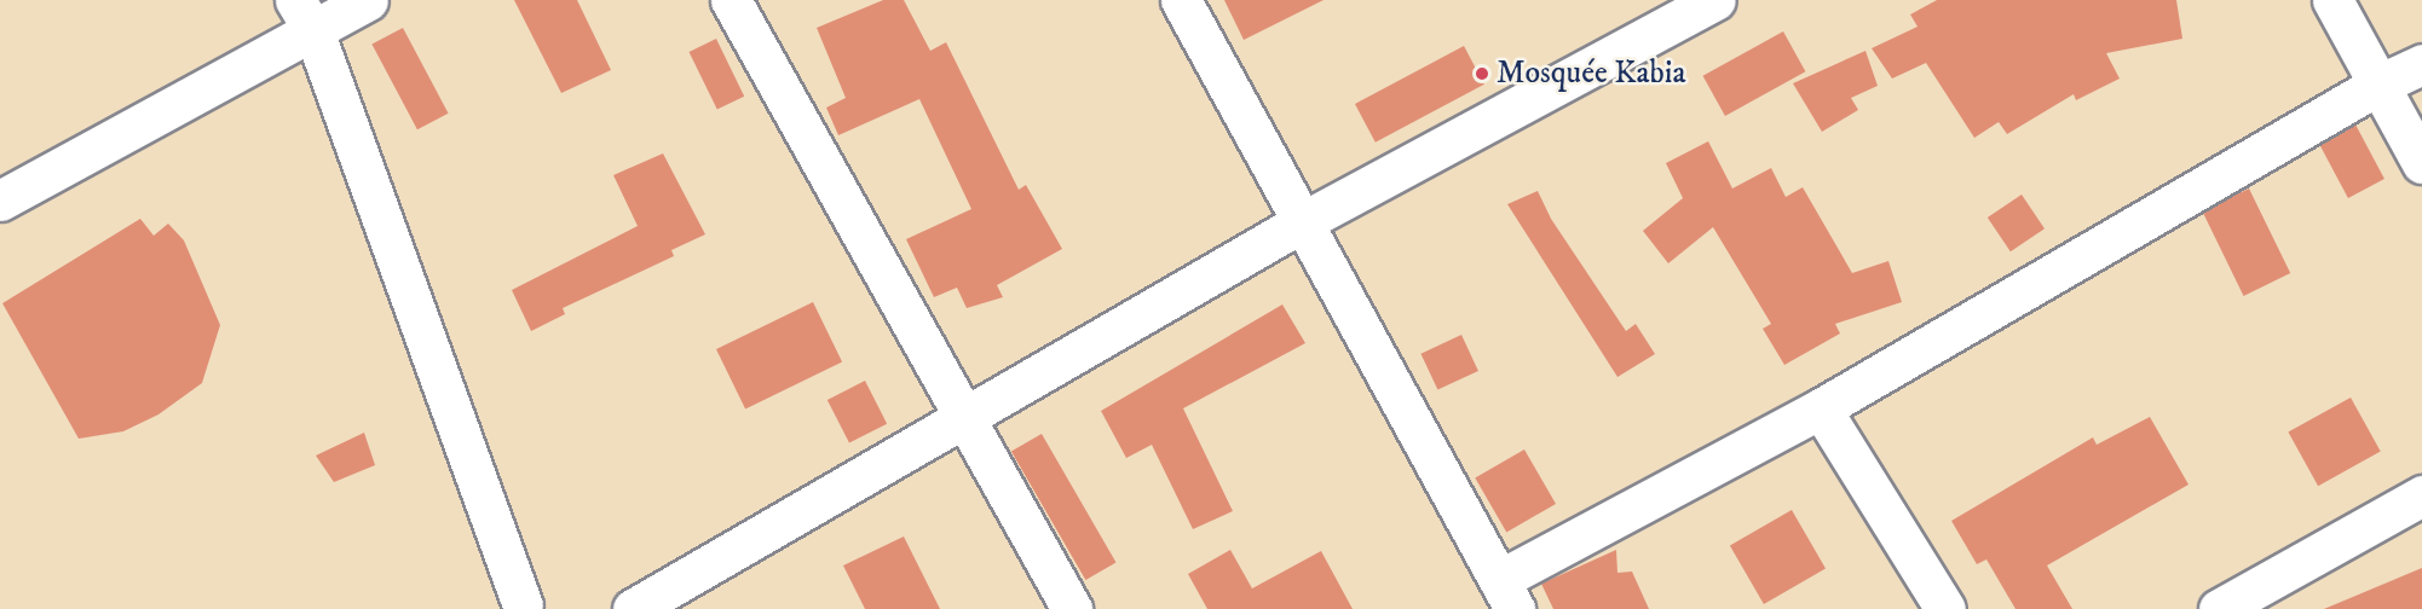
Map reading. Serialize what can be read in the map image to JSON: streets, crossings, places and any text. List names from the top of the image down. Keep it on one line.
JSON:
{"places":["Mosquée Kabia"]}
